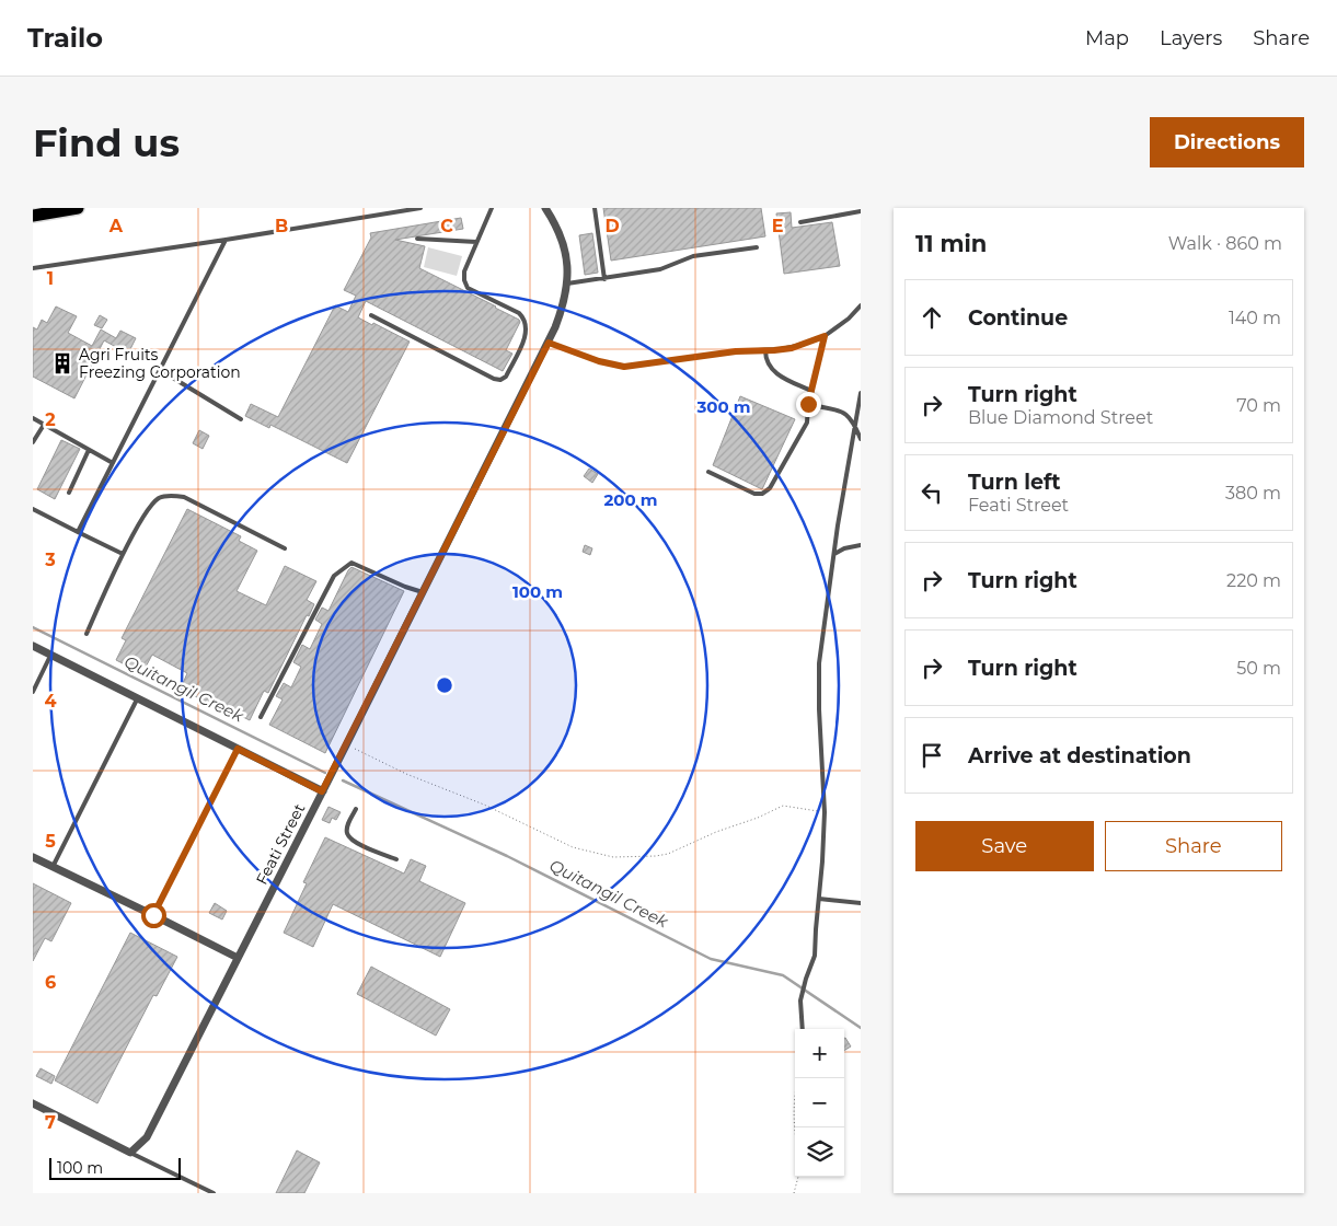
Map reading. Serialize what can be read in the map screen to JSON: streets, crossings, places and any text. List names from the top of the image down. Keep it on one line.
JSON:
{"streets":{"street":["Feati Street"]},"water":["Quitangil Creek"],"places":{"building":["Agri Fruits Freezing Corporation"]},"scale_bar":"100 m","page":{"header":"Trailo","nav":["Map","Layers","Share"],"buttons":["Directions",["Save","Share"]],"title":"Find us","heading":["11 min","Walk · 860 m"],"list":[["Continue","140 m"],["Turn right","Blue Diamond Street","70 m"],["Turn left","Feati Street","380 m"],["Turn right","220 m"],["Turn right","50 m"],"Arrive at destination"],"map_buttons":["+","−"],"scale":"100 m"},"grid":{"columns":["A","B","C","D","E"],"rows":["1","2","3","4","5","6","7"]},"rings":["300 m","200 m","100 m"]}
